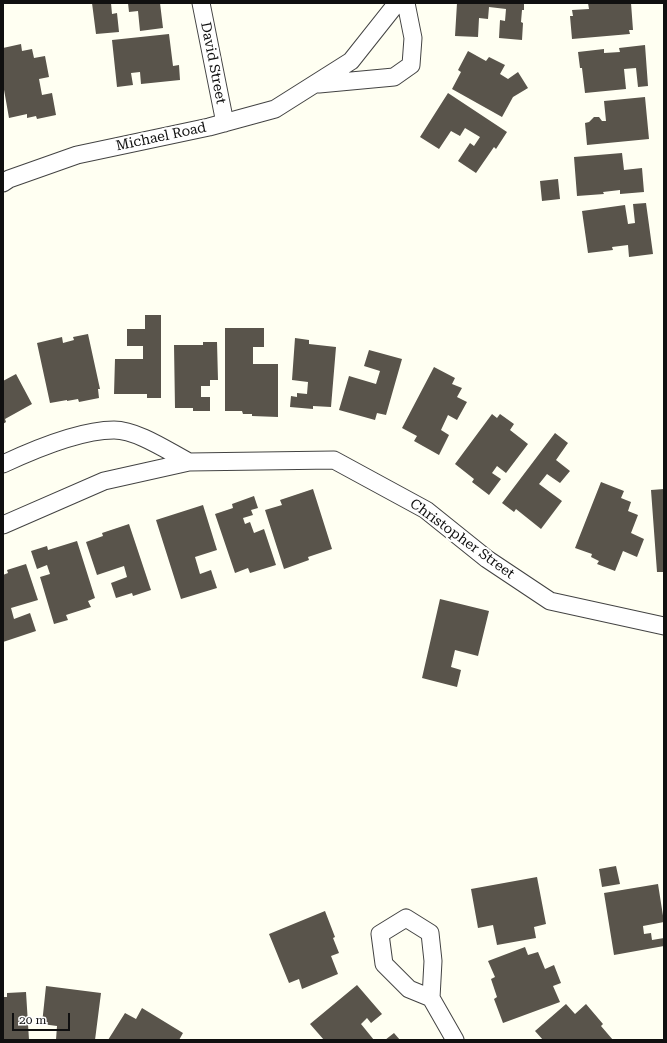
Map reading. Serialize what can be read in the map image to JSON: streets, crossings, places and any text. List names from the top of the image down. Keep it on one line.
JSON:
{"streets":{"street":["David Street","Michael Road","Christopher Street"]},"crossings":[["David Street","Michael Road"]],"scale_bar":"20 m"}
